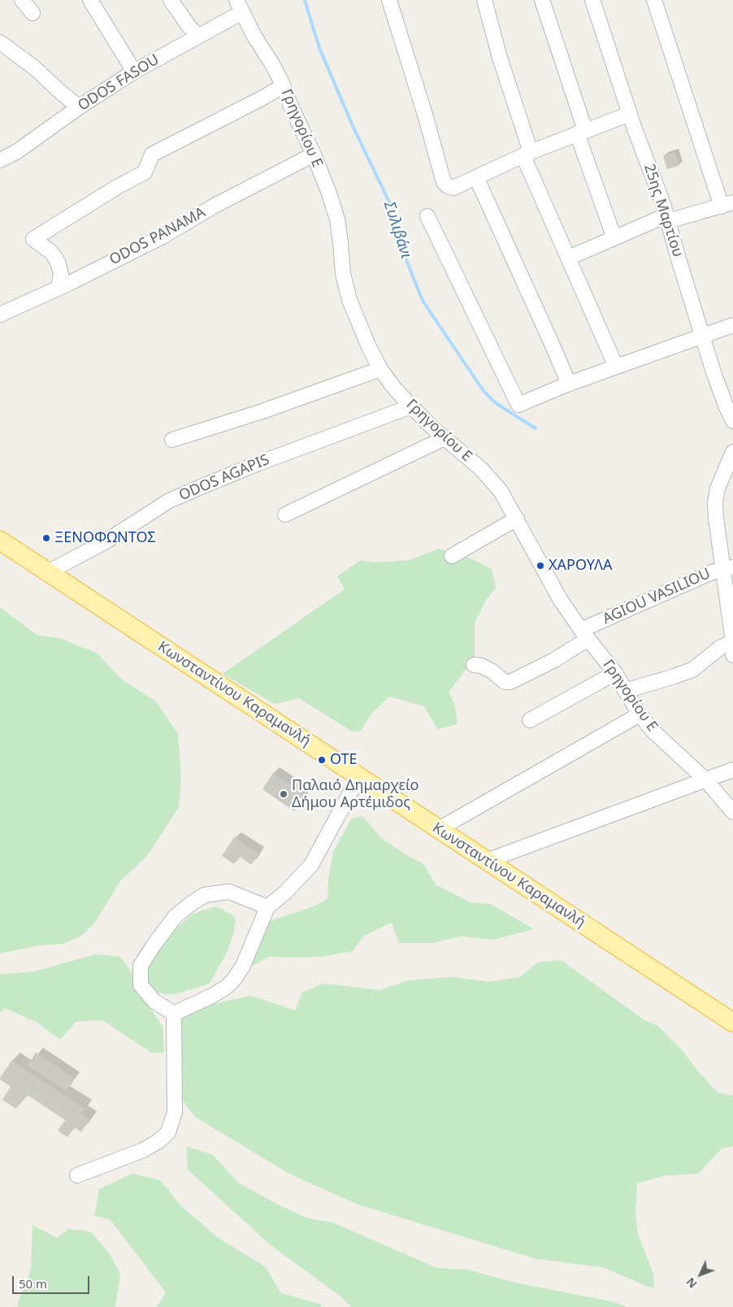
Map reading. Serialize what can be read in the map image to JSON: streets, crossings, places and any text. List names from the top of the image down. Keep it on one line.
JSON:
{"streets":{"main road":["Κωνσταντίνου Καραμανλή"],"street":["ODOS FASOU","Γρηγορίου Ε","25ης Μαρτίου","ODOS PANAMA","ODOS AGAPIS","AGIOU VASILIOU"]},"crossings":[["ODOS FASOU","Γρηγορίου Ε"],["Γρηγορίου Ε","ODOS PANAMA"],["Γρηγορίου Ε","ODOS AGAPIS"],["Γρηγορίου Ε","AGIOU VASILIOU"],["ODOS AGAPIS","Κωνσταντίνου Καραμανλή"]],"water":["Συλιβάνι"],"places":["ΞΕΝΟΦΩΝΤΟΣ","ΧΑΡΟΥΛΑ","ΟΤΕ","Παλαιό Δημαρχείο Δήμου Αρτέμιδος"],"scale_bar":"50 m","north":"bottom left"}
